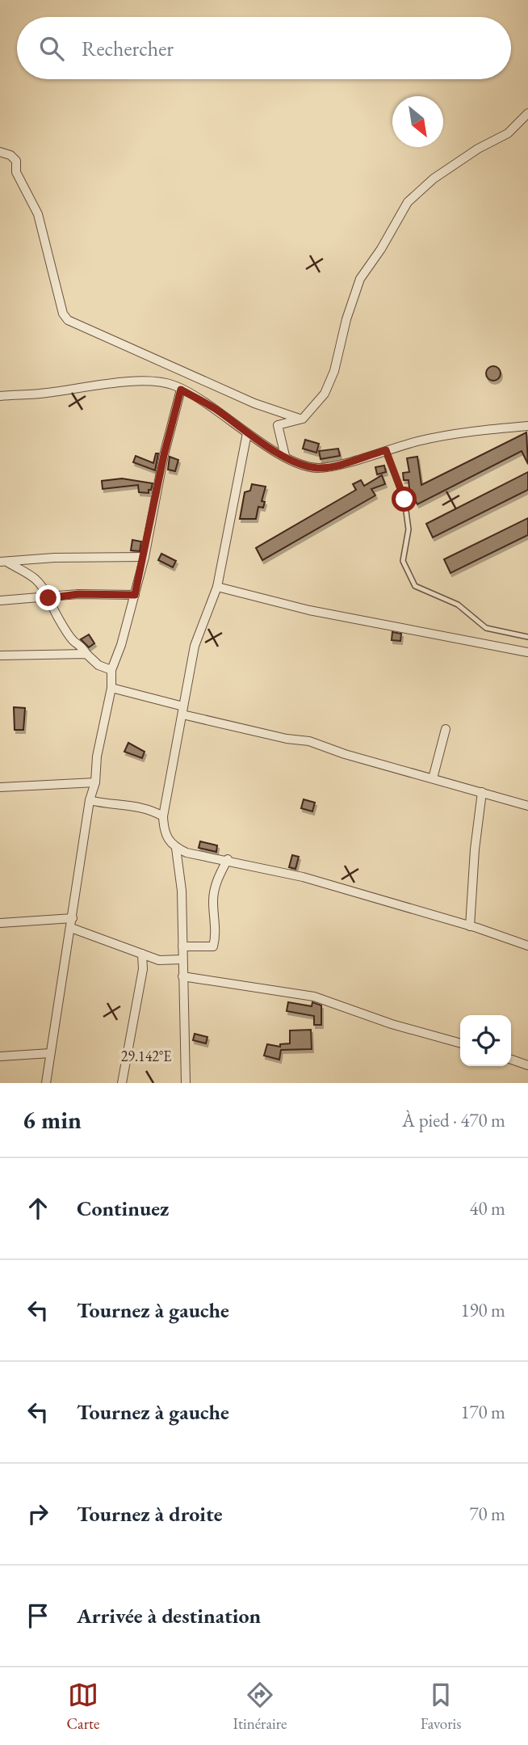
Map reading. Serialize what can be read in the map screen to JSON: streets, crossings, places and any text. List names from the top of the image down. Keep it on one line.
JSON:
{"north":"bottom right","page":{"search":"Rechercher","heading":["6 min","À pied · 470 m"],"list":[["Continuez","40 m"],["Tournez à gauche","190 m"],["Tournez à gauche","170 m"],["Tournez à droite","70 m"],"Arrivée à destination"],"nav":["Carte","Itinéraire","Favoris"]},"coordinates":["29.142°E"]}
